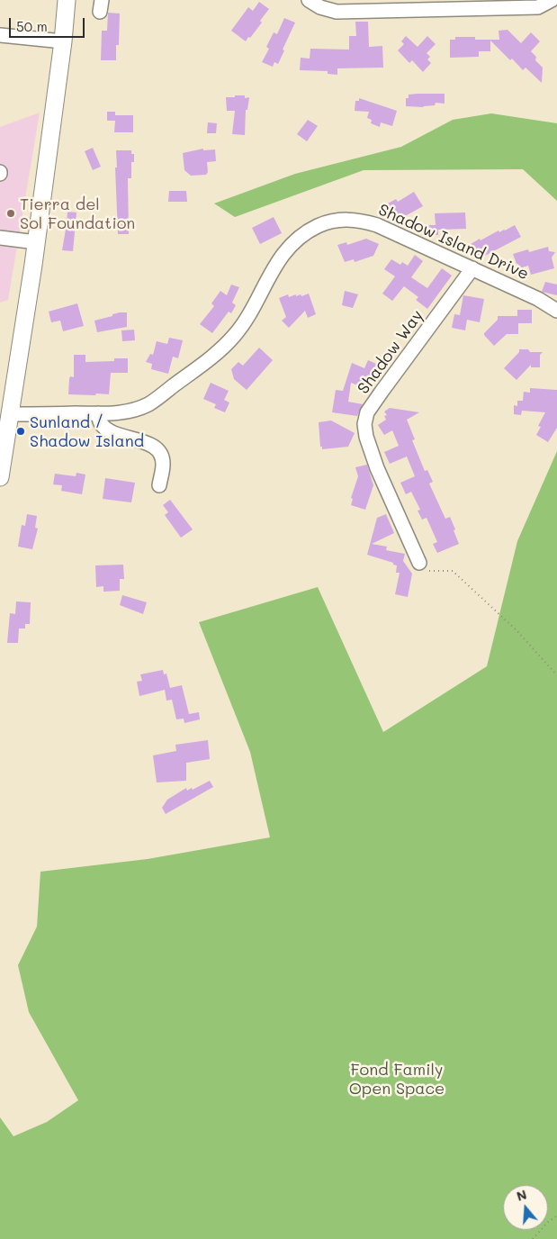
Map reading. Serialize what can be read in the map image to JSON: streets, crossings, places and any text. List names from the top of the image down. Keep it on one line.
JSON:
{"streets":{"street":["Shadow Island Drive","Shadow Way"]},"crossings":[["Shadow Island Drive","Shadow Way"]],"parks":["Fond Family Open Space"],"places":["Tierra del Sol Foundation","Sunland / Shadow Island"],"scale_bar":"50 m","north":"top"}
